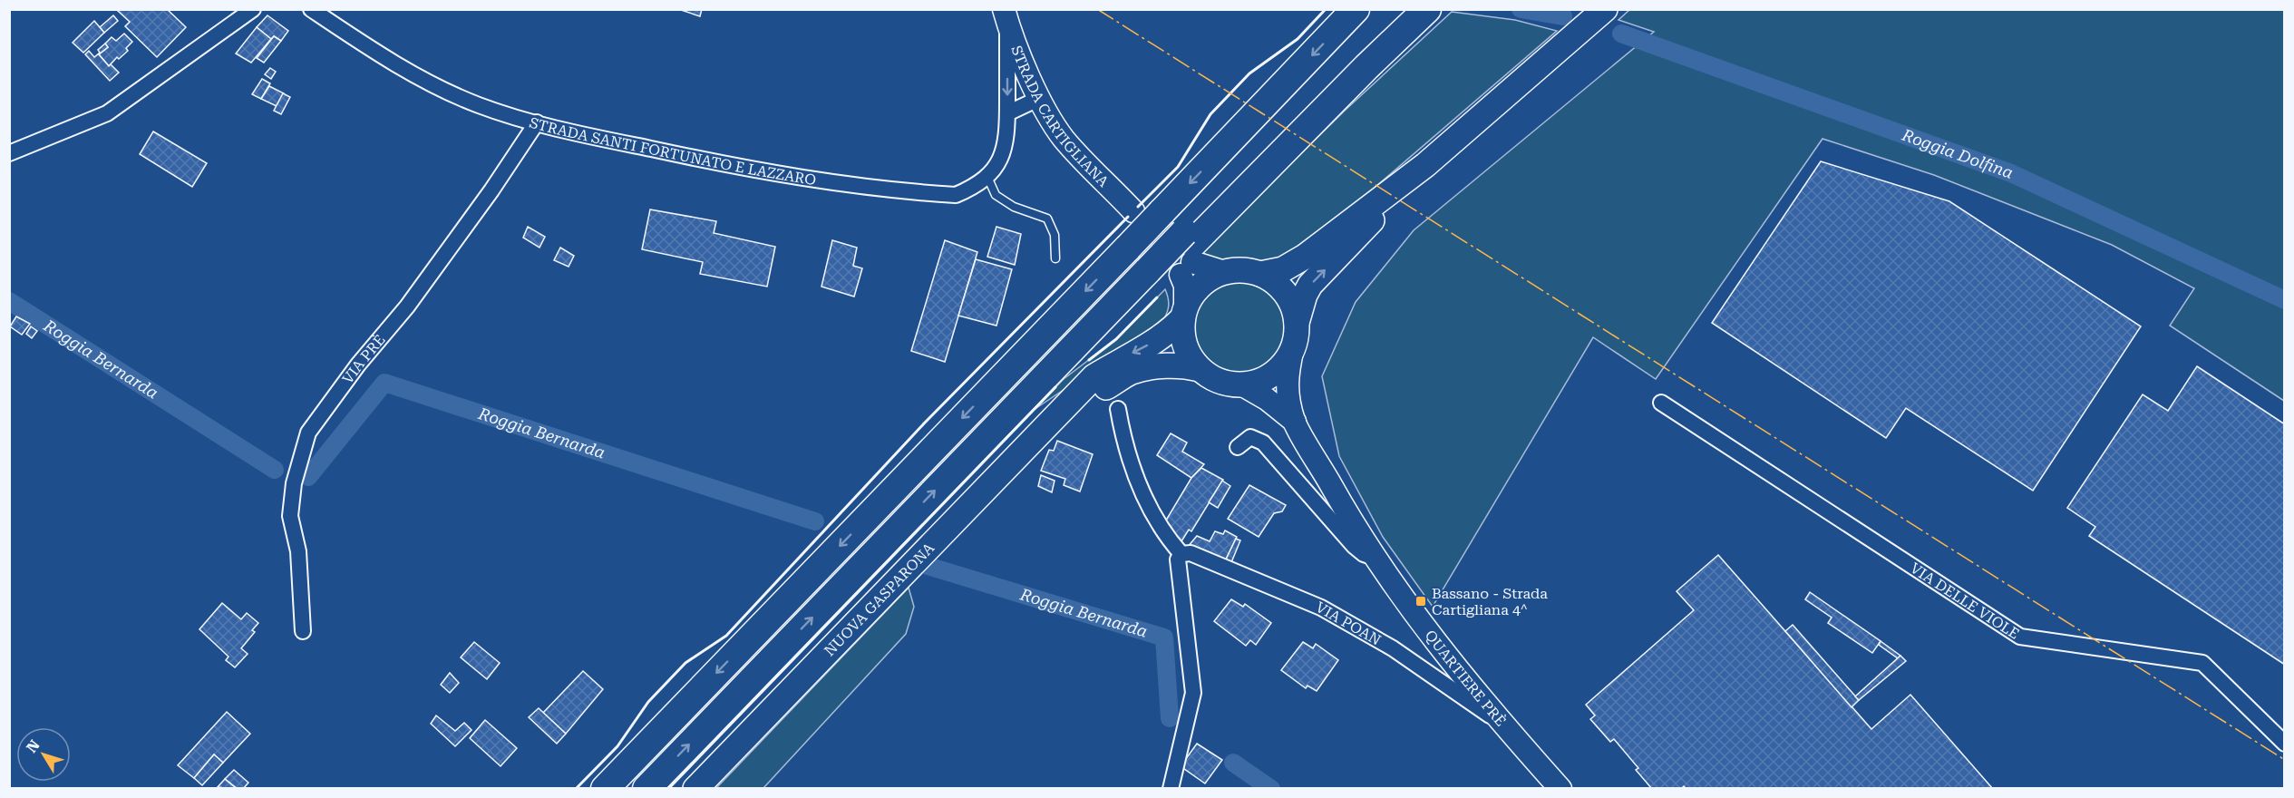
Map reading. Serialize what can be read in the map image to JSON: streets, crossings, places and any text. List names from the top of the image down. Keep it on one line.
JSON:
{"streets":{"main road":["NUOVA GASPARONA"],"street":["STRADA CARTIGLIANA","STRADA SANTI FORTUNATO E LAZZARO","VIA PRÈ","VIA DELLE VIOLE","VIA POAN","QUARTIERE PRÈ"]},"crossings":[["STRADA CARTIGLIANA","STRADA SANTI FORTUNATO E LAZZARO"],["STRADA SANTI FORTUNATO E LAZZARO","VIA PRÈ"],["NUOVA GASPARONA","QUARTIERE PRÈ"],["VIA POAN","QUARTIERE PRÈ"]],"water":["Roggia Dolfina","Roggia Bernarda"],"places":{"transit":["Bassano - Strada Cartigliana 4^"]},"north":"top left"}
